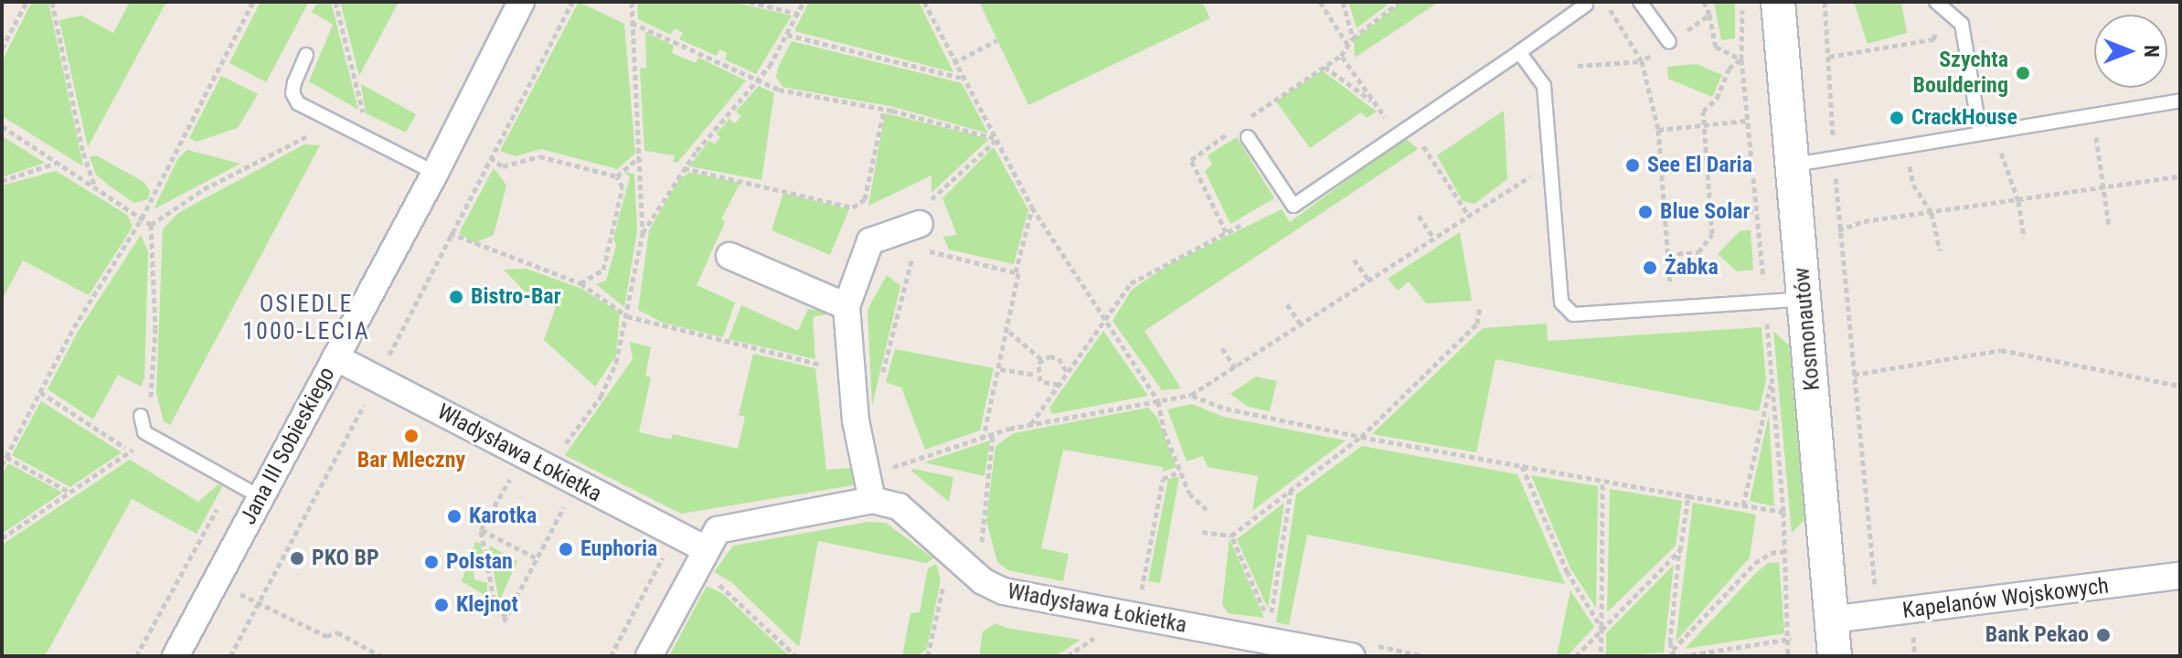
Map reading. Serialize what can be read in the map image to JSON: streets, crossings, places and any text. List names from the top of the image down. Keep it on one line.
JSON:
{"streets":{"street":["Kosmonautów","Jana III Sobieskiego","Władysława Łokietka","Kapelanów Wojskowych"]},"crossings":[["Kosmonautów","Kapelanów Wojskowych"],["Jana III Sobieskiego","Władysława Łokietka"]],"districts":["OSIEDLE 1000-LECIA"],"places":["Szychta Bouldering","CrackHouse","See El Daria","Blue Solar","Żabka","Bistro-Bar","Bar Mleczny","Karotka","Euphoria","PKO BP","Polstan","Klejnot","Bank Pekao"],"north":"right"}
